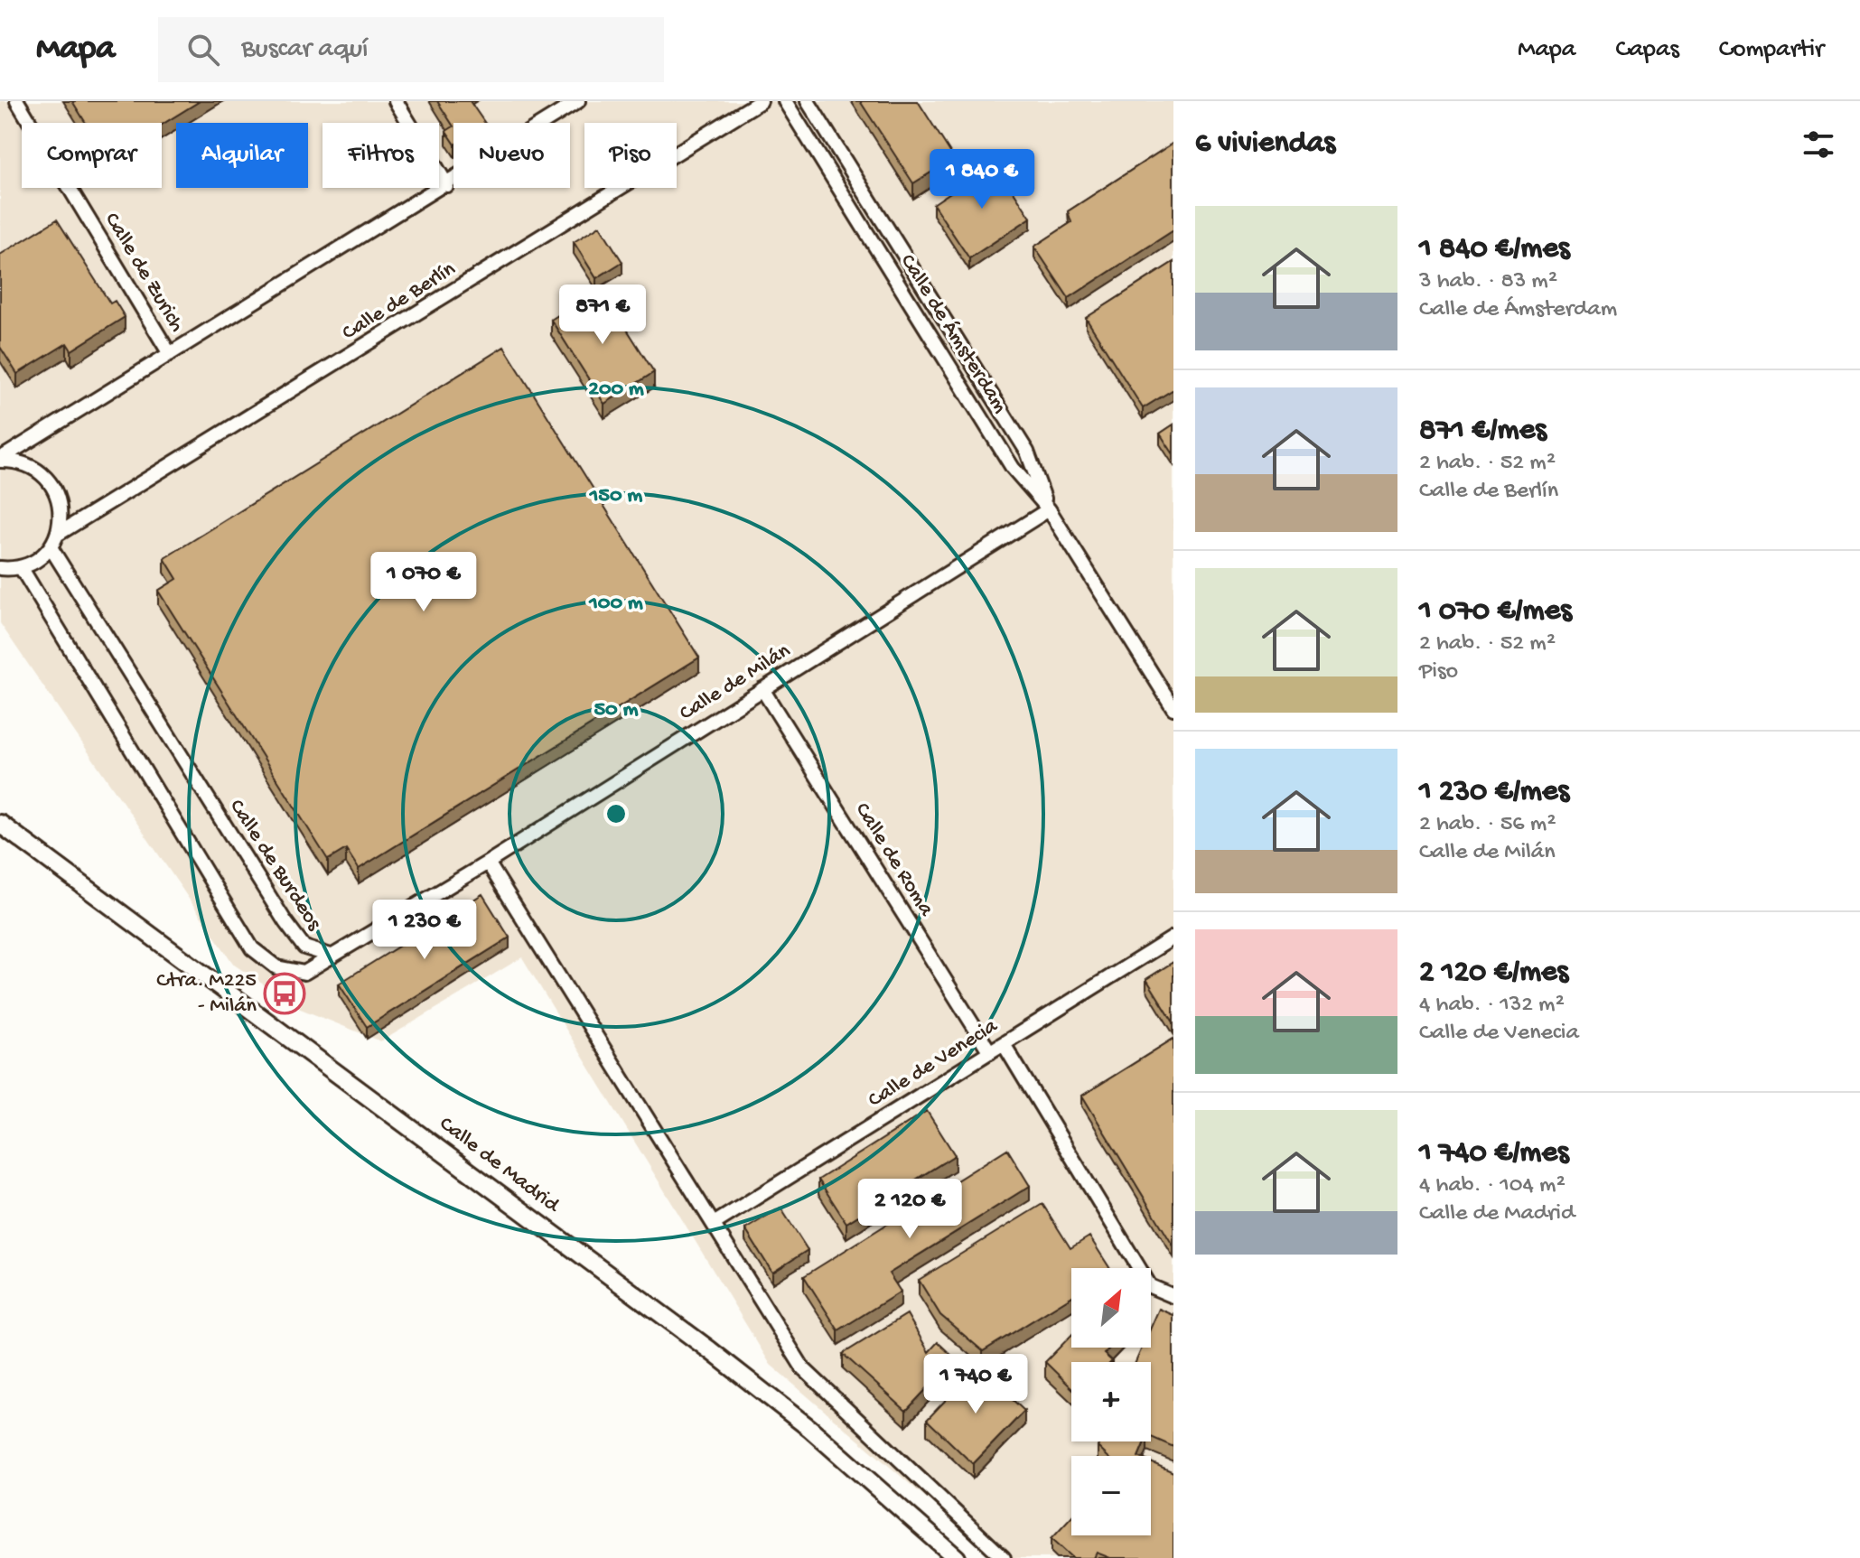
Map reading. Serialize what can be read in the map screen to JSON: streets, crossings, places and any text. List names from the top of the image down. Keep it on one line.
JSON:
{"streets":{"street":["Calle de Zurich","Calle de Berlín","Calle de Ámsterdam","Calle de Milán","Calle de Roma","Calle de Burdeos","Calle de Venecia","Calle de Madrid"]},"crossings":[["Calle de Ámsterdam","Calle de Milán"],["Calle de Milán","Calle de Roma"],["Calle de Milán","Calle de Burdeos"],["Calle de Roma","Calle de Venecia"]],"places":{"bus stop":["Ctra. M225 - Milán"]},"north":"top right","page":{"header":"Mapa","search":"Buscar aquí","nav":["Mapa","Capas","Compartir"],"heading":"6 viviendas","chip":["Comprar","Alquilar","Filtros","Nuevo","Piso"],"price":["1 840 €","871 €","1 070 €","1 230 €","2 120 €","1 740 €"],"list":[{"name":"1 840 €/mes","note":"3 hab. · 83 m² · Calle de Ámsterdam"},{"name":"871 €/mes","note":"2 hab. · 52 m² · Calle de Berlín"},{"name":"1 070 €/mes","note":"2 hab. · 52 m² · Piso"},{"name":"1 230 €/mes","note":"2 hab. · 56 m² · Calle de Milán"},{"name":"2 120 €/mes","note":"4 hab. · 132 m² · Calle de Venecia"},{"name":"1 740 €/mes","note":"4 hab. · 104 m² · Calle de Madrid"}],"map_buttons":["+","−"]},"rings":["200 m","150 m","100 m","50 m"]}
